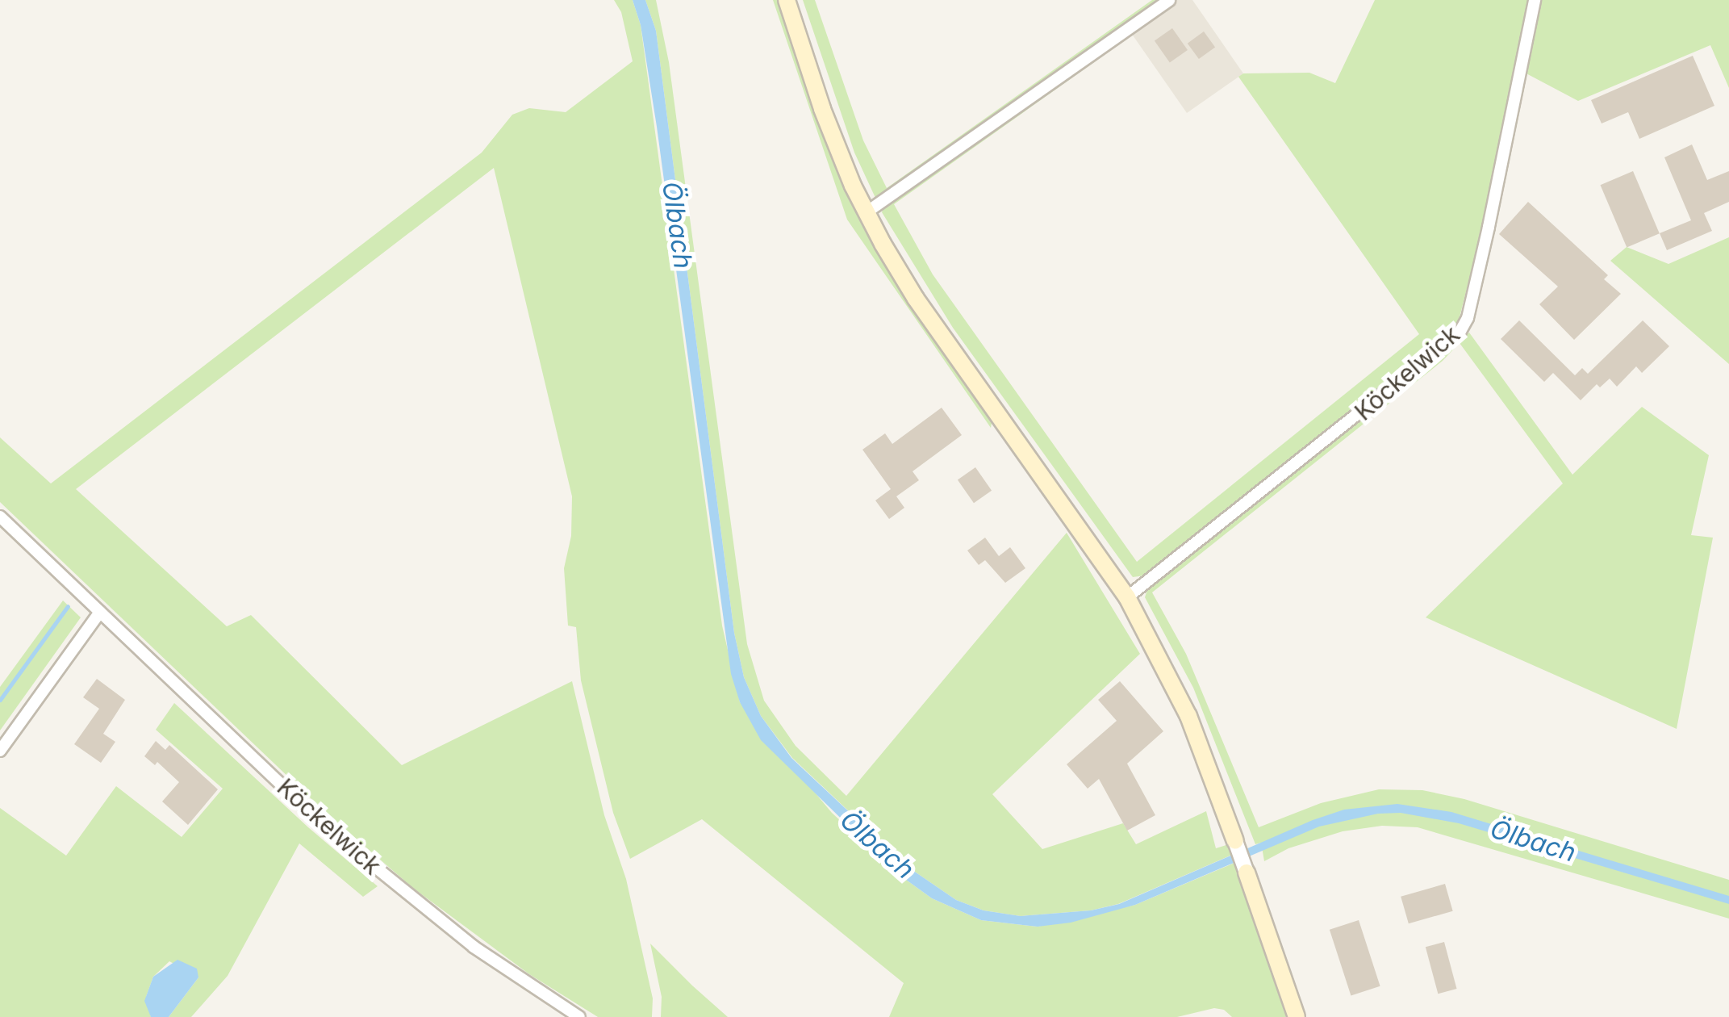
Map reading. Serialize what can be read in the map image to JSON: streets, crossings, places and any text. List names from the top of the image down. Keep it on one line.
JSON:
{"streets":{"street":["Köckelwick"]},"water":["Ölbach"]}
